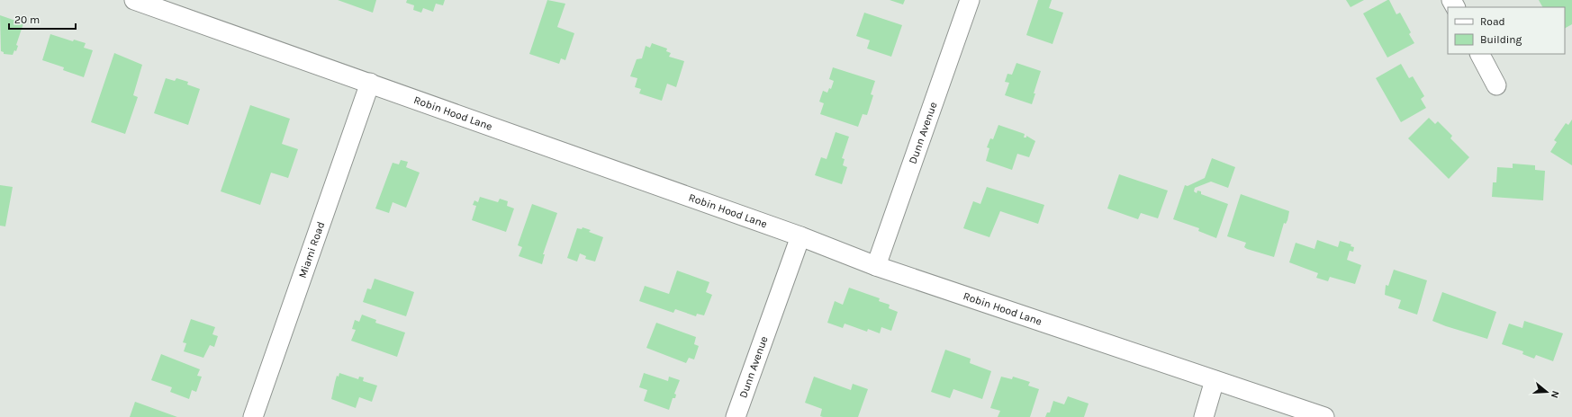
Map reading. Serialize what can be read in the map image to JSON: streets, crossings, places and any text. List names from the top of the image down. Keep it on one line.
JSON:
{"streets":{"street":["Robin Hood Lane","Dunn Avenue","Miami Road"]},"crossings":[["Robin Hood Lane","Dunn Avenue"],["Robin Hood Lane","Miami Road"]],"legend":["Road","Building"],"scale_bar":"20 m","north":"right"}
